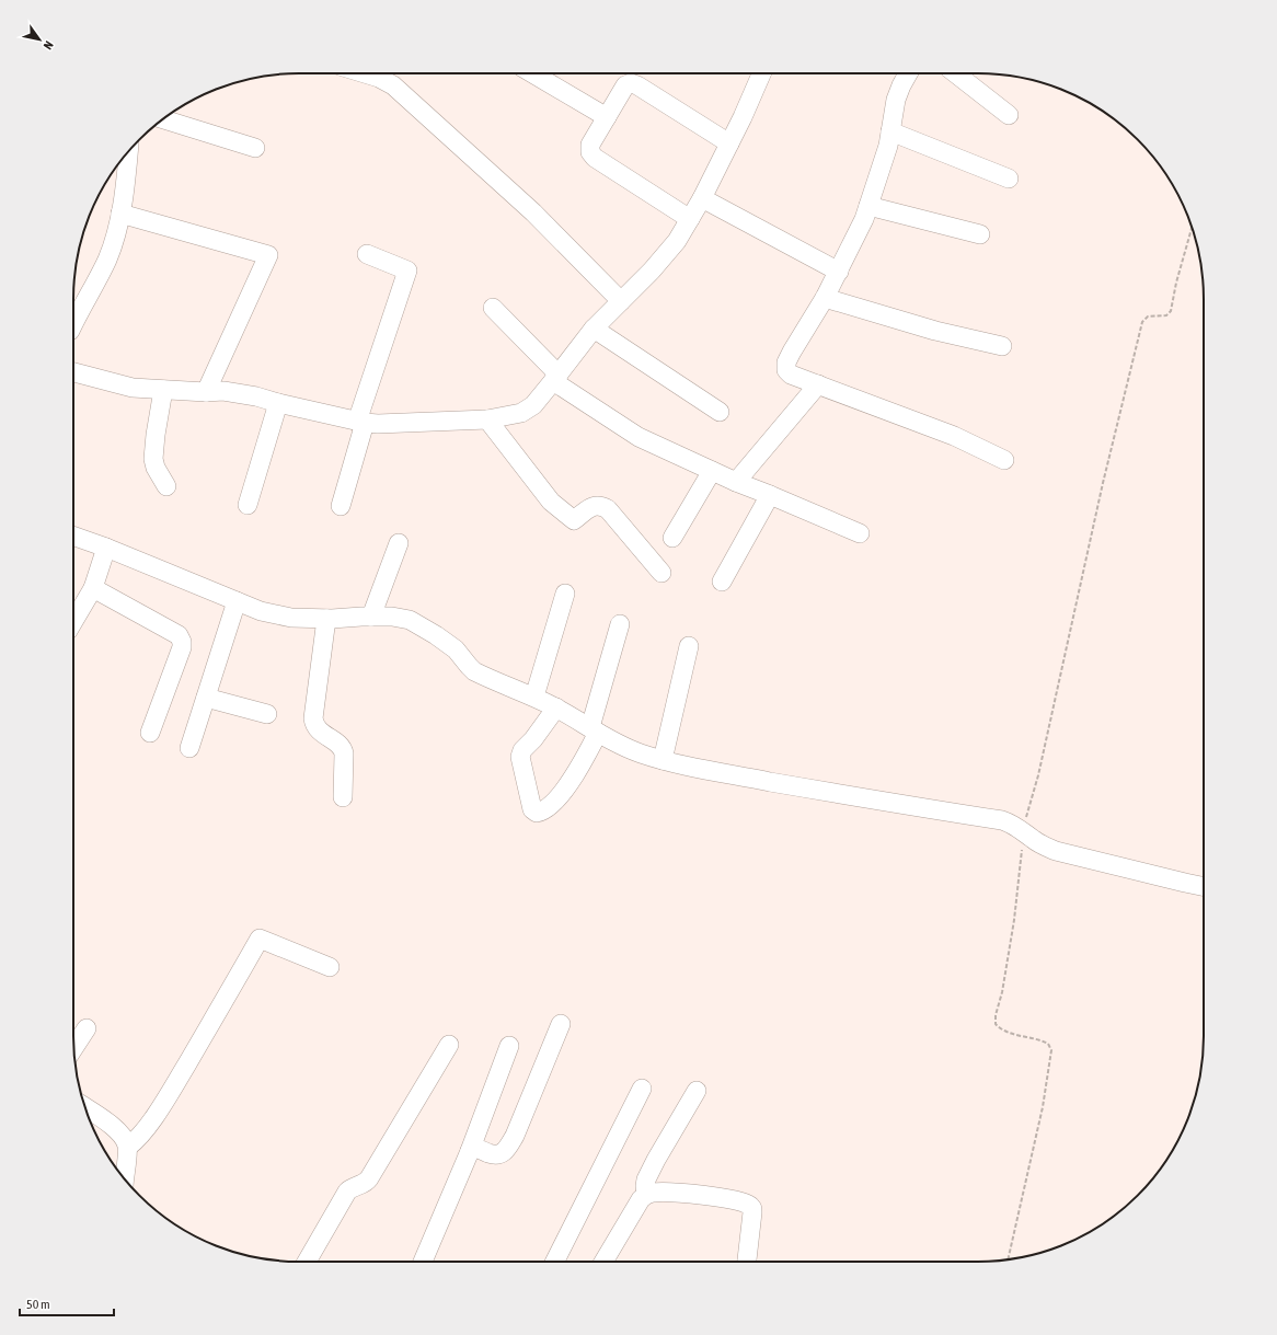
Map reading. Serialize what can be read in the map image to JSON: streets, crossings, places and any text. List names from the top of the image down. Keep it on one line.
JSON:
{"scale_bar":"50 m","north":"bottom right"}
